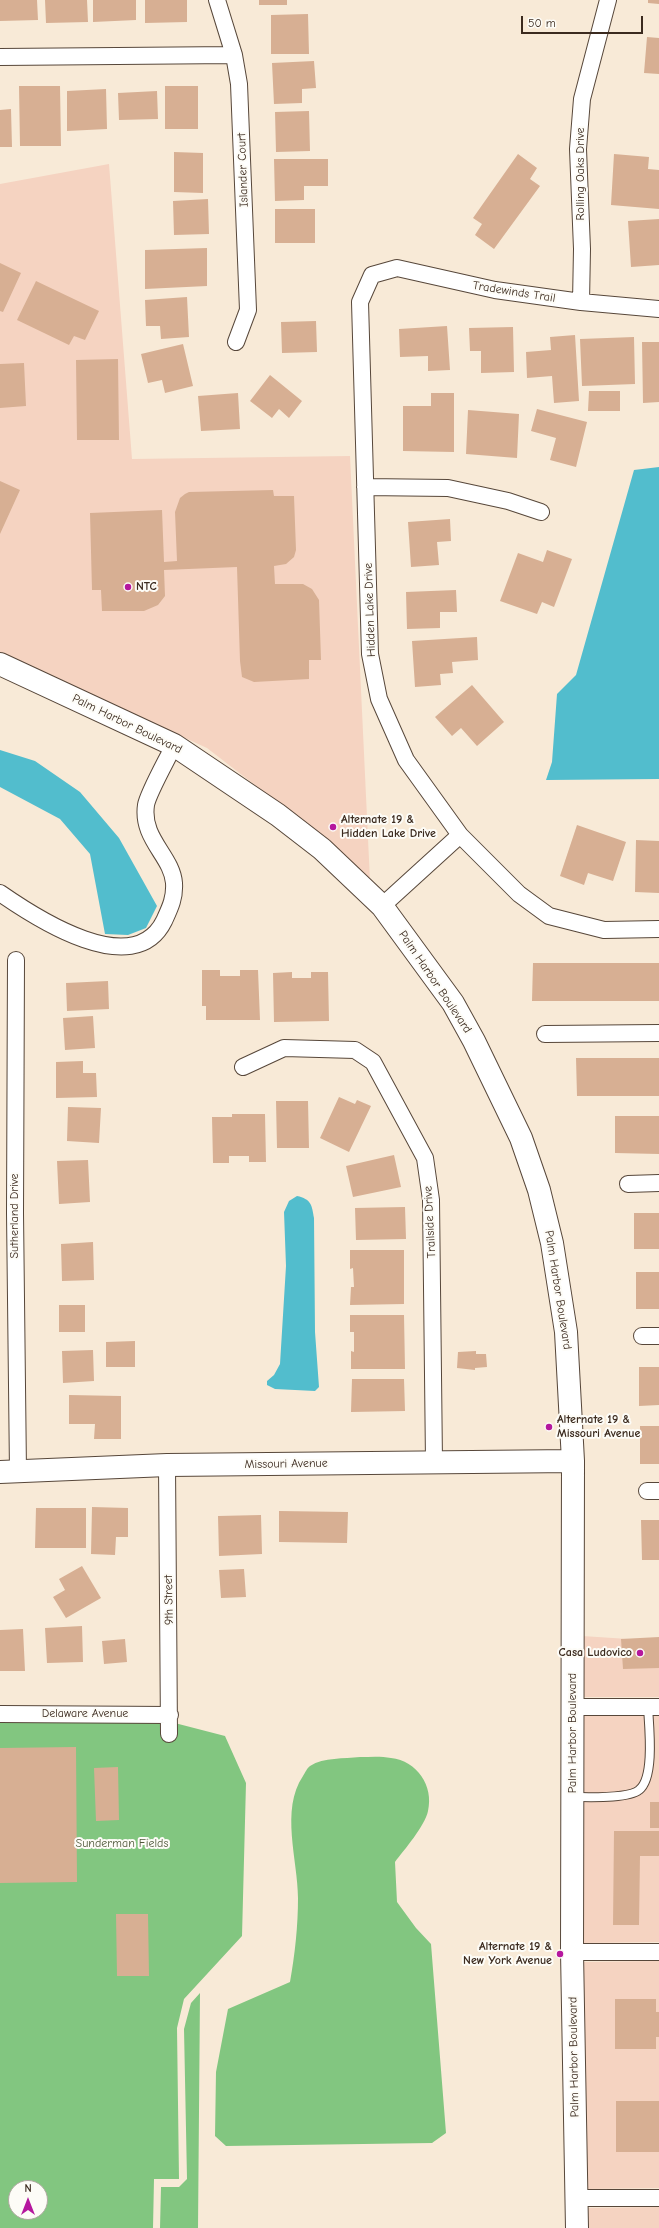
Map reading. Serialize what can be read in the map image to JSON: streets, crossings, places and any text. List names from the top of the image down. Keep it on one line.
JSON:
{"streets":{"main road":["Palm Harbor Boulevard","Missouri Avenue"],"street":["Islander Court","Rolling Oaks Drive","Tradewinds Trail","Hidden Lake Drive","Sutherland Drive","Trailside Drive","9th Street","Delaware Avenue"]},"crossings":[["Rolling Oaks Drive","Tradewinds Trail"],["Tradewinds Trail","Hidden Lake Drive"],["Palm Harbor Boulevard","Missouri Avenue"],["Sutherland Drive","Missouri Avenue"],["Trailside Drive","Missouri Avenue"],["Missouri Avenue","9th Street"],["9th Street","Delaware Avenue"]],"parks":["Sunderman Fields"],"places":["NTC","Alternate 19 & Hidden Lake Drive","Alternate 19 & Missouri Avenue","Casa Ludovico","Alternate 19 & New York Avenue"],"scale_bar":"50 m","north":"top"}
